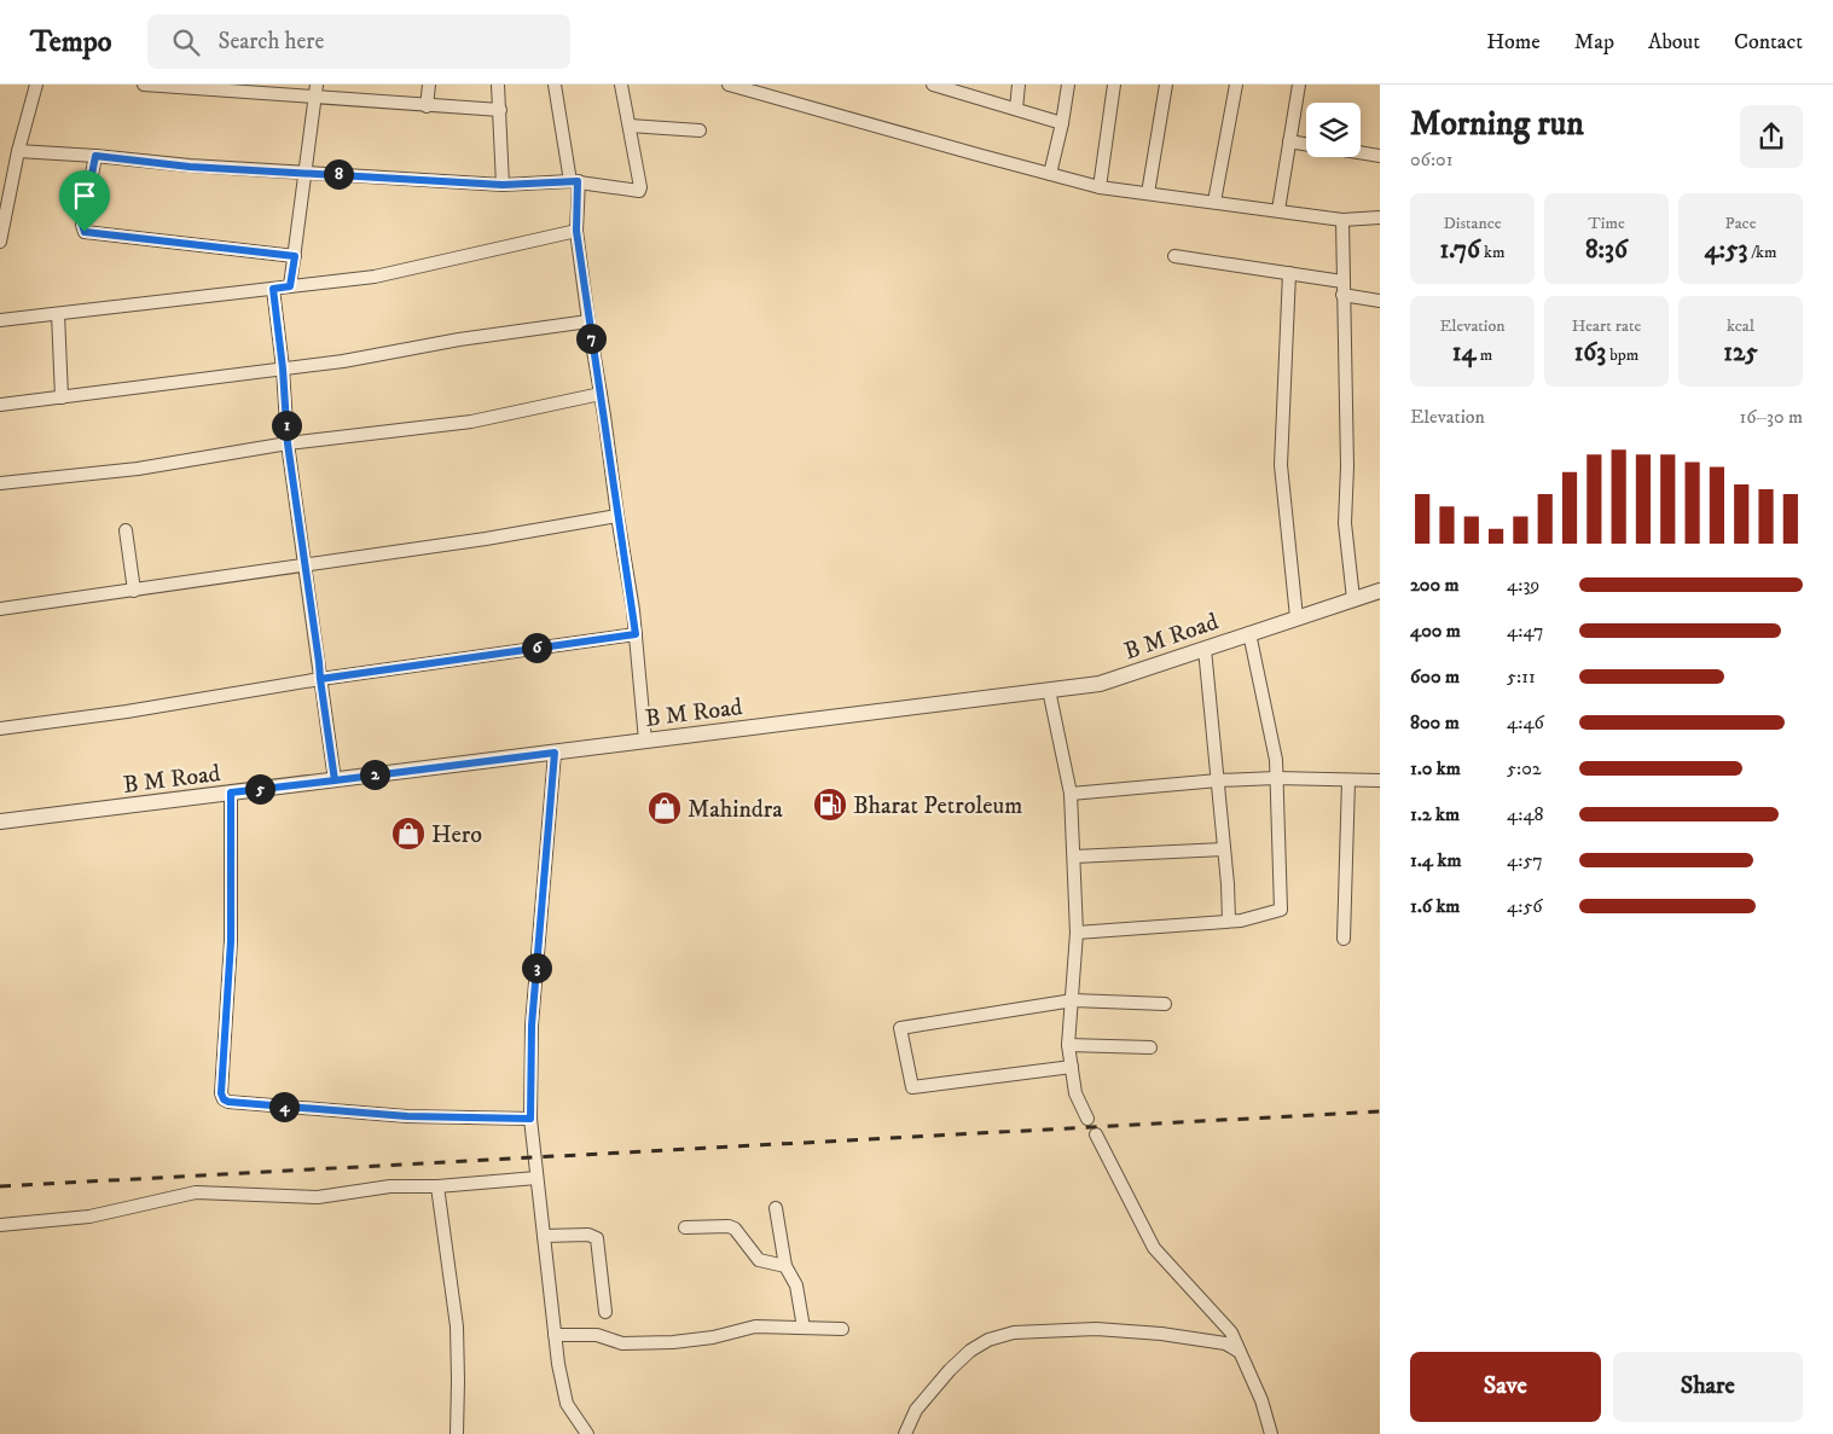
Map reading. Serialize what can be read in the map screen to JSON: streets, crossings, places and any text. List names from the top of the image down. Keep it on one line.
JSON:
{"streets":{"street":["B M Road"]},"places":{"fuel station":["Bharat Petroleum"],"shop":["Mahindra","Hero"]},"page":{"header":"Tempo","search":"Search here","nav":["Home","Map","About","Contact"],"heading":["Morning run","06:01"],"pins":["8","7","1","6","2","5","3","4"],"stats":[["Distance","1.76 km"],["Time","8:36"],["Pace","4:53 /km"],["Elevation","14 m"],["Heart rate","163 bpm"],["kcal","125"]],"chart":["Elevation","16–30 m"],"list":[{"name":"200 m","note":"4:39"},{"name":"400 m","note":"4:47"},{"name":"600 m","note":"5:11"},{"name":"800 m","note":"4:46"},{"name":"1.0 km","note":"5:02"},{"name":"1.2 km","note":"4:48"},{"name":"1.4 km","note":"4:57"},{"name":"1.6 km","note":"4:56"}],"buttons":["Save","Share"]}}
